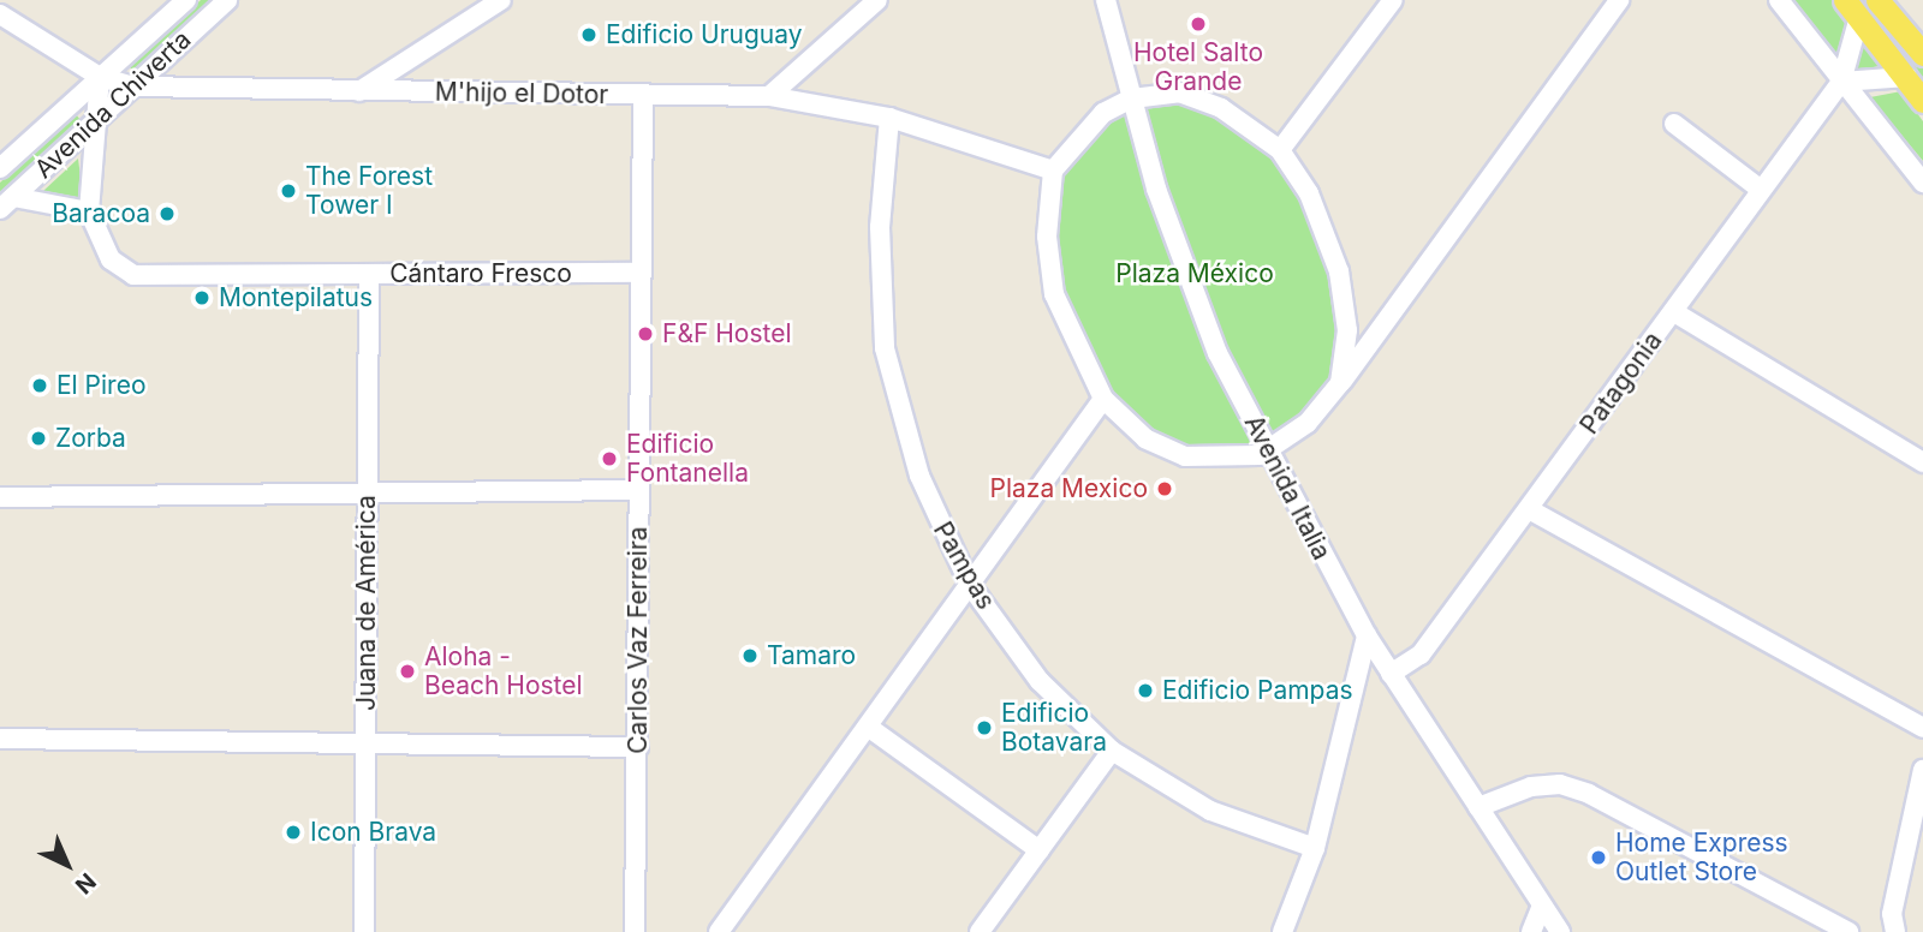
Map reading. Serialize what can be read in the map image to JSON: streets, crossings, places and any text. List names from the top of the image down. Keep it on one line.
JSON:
{"streets":{"street":["M'hijo el Dotor","Avenida Chiverta","Cántaro Fresco","Patagonia","Avenida Italia","Pampas","Juana de América","Carlos Vaz Ferreira"]},"crossings":[["M'hijo el Dotor","Avenida Chiverta"],["M'hijo el Dotor","Pampas"],["M'hijo el Dotor","Carlos Vaz Ferreira"],["Cántaro Fresco","Juana de América"],["Cántaro Fresco","Carlos Vaz Ferreira"],["Patagonia","Avenida Italia"]],"parks":["Plaza México"],"places":["Hotel Salto Grande","Edificio Uruguay","The Forest Tower I","Baracoa","Montepilatus","F&F Hostel","El Pireo","Zorba","Edificio Fontanella","Plaza Mexico","Tamaro","Aloha - Beach Hostel","Edificio Pampas","Edificio Botavara","Icon Brava","Home Express Outlet Store"],"north":"bottom right"}
